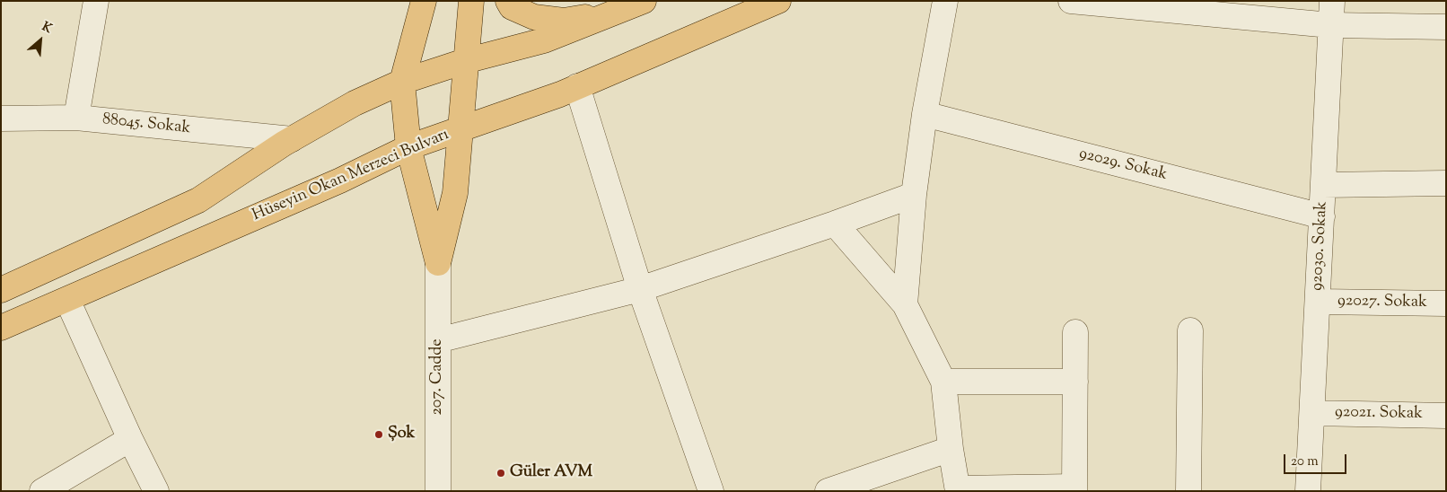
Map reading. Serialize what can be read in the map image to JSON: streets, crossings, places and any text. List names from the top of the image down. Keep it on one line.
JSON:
{"streets":{"main road":["Hüseyin Okan Merzeci Bulvarı"],"street":["88045. Sokak","92029. Sokak","92030. Sokak","92027. Sokak","207. Cadde","92021. Sokak"]},"crossings":[["92029. Sokak","92030. Sokak"],["92030. Sokak","92027. Sokak"],["92030. Sokak","92021. Sokak"]],"places":["Şok","Güler AVM"],"scale_bar":"20 m","north":"top right"}
